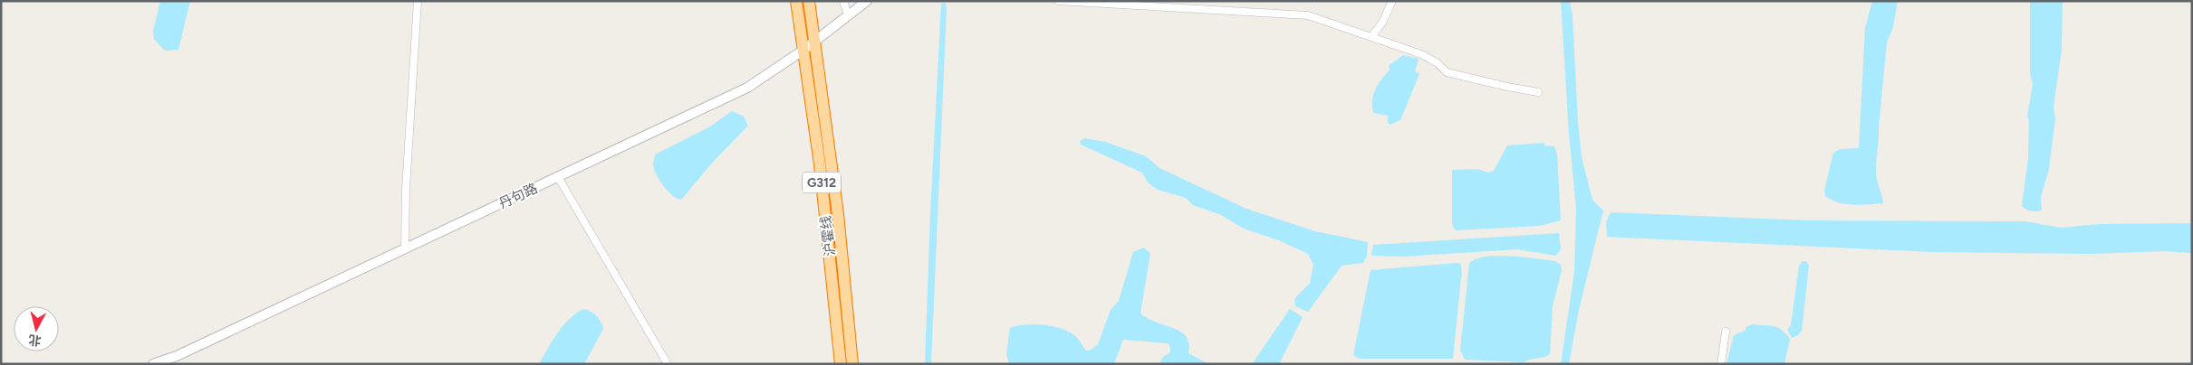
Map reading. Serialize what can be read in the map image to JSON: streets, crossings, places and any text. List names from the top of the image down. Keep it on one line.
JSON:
{"streets":{"highway":["G312","沪霍线"],"street":["丹句路"]},"crossings":[["丹句路","沪霍线"]],"north":"bottom"}
